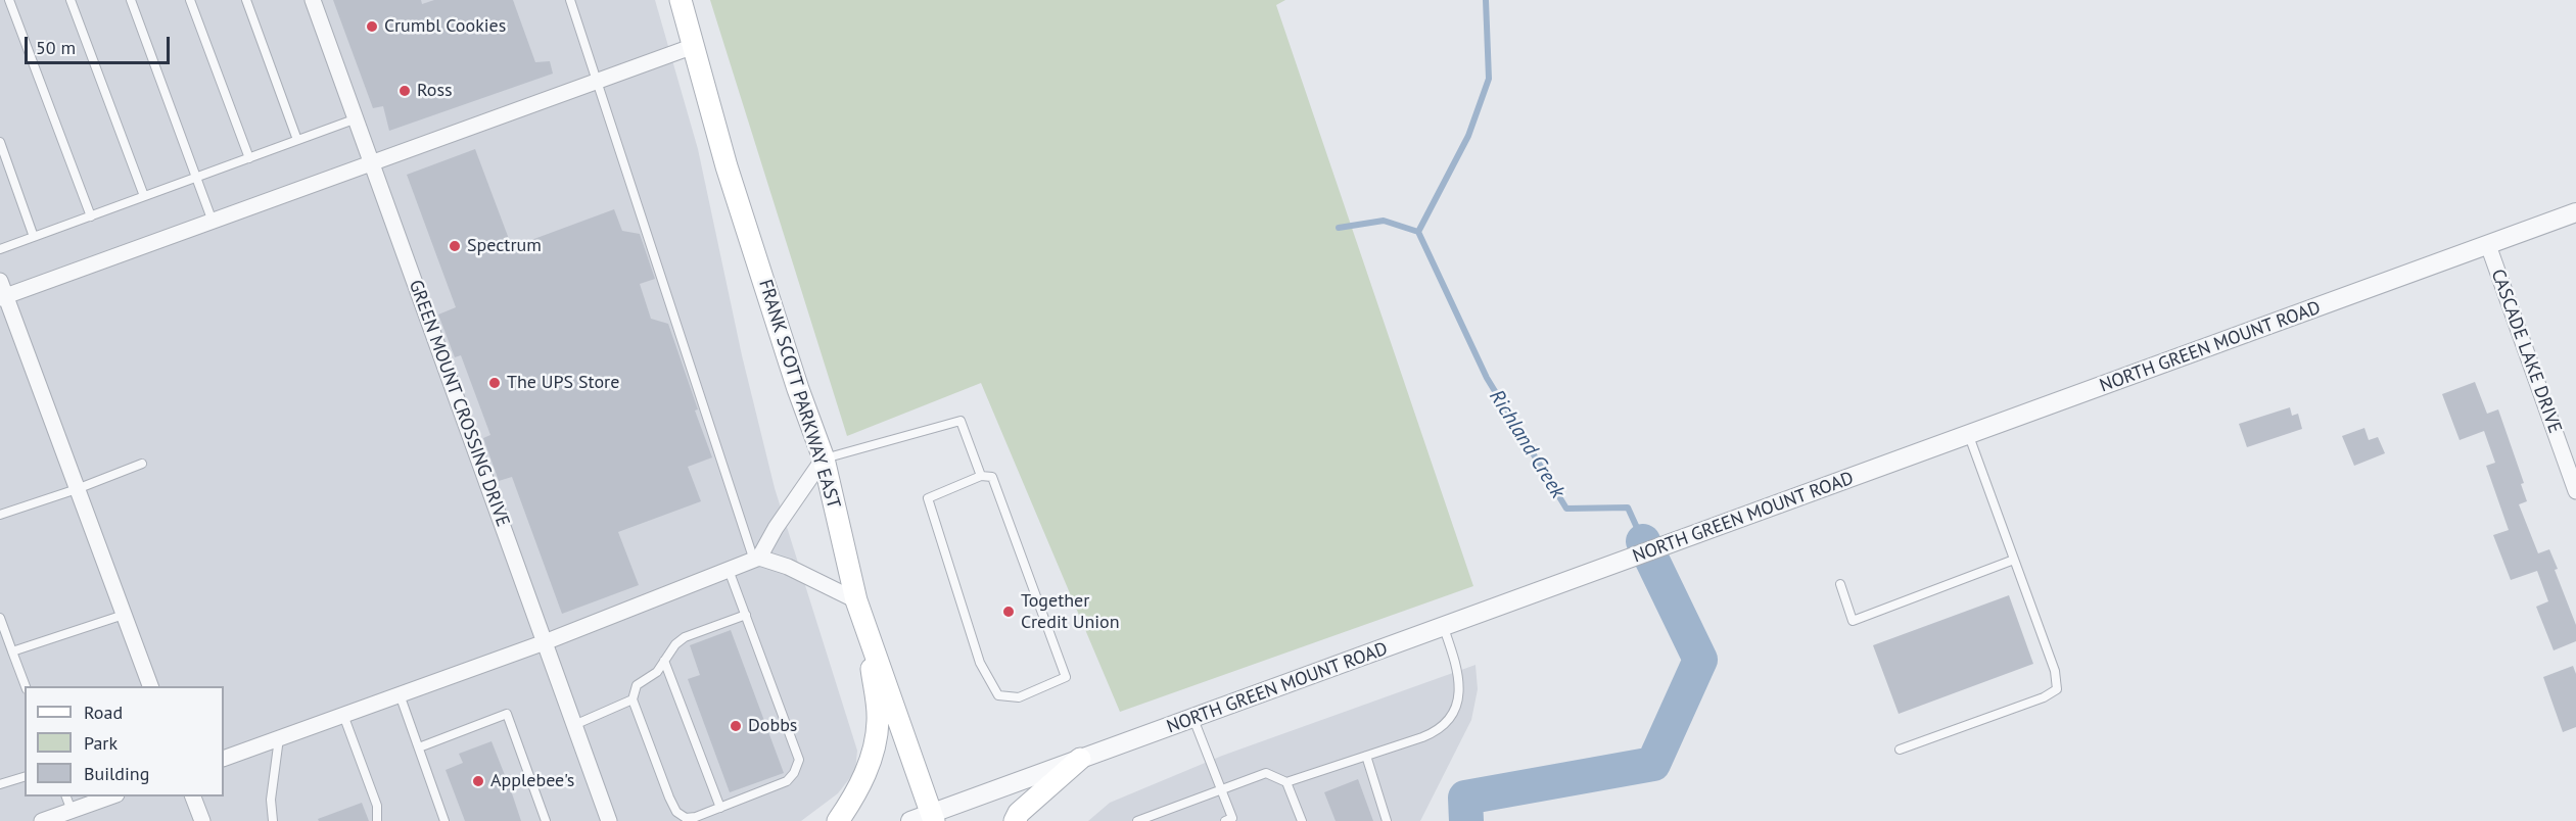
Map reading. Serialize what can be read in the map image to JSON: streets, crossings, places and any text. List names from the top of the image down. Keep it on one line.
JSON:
{"streets":{"main road":["FRANK SCOTT PARKWAY EAST"],"street":["NORTH GREEN MOUNT ROAD","CASCADE LAKE DRIVE","GREEN MOUNT CROSSING DRIVE"]},"crossings":[["NORTH GREEN MOUNT ROAD","CASCADE LAKE DRIVE"],["NORTH GREEN MOUNT ROAD","FRANK SCOTT PARKWAY EAST"]],"water":["Richland Creek"],"places":["Crumbl Cookies","Ross","Spectrum","The UPS Store","Together Credit Union","Dobbs","Applebee's"],"legend":["Road","Park","Building"],"scale_bar":"50 m"}
